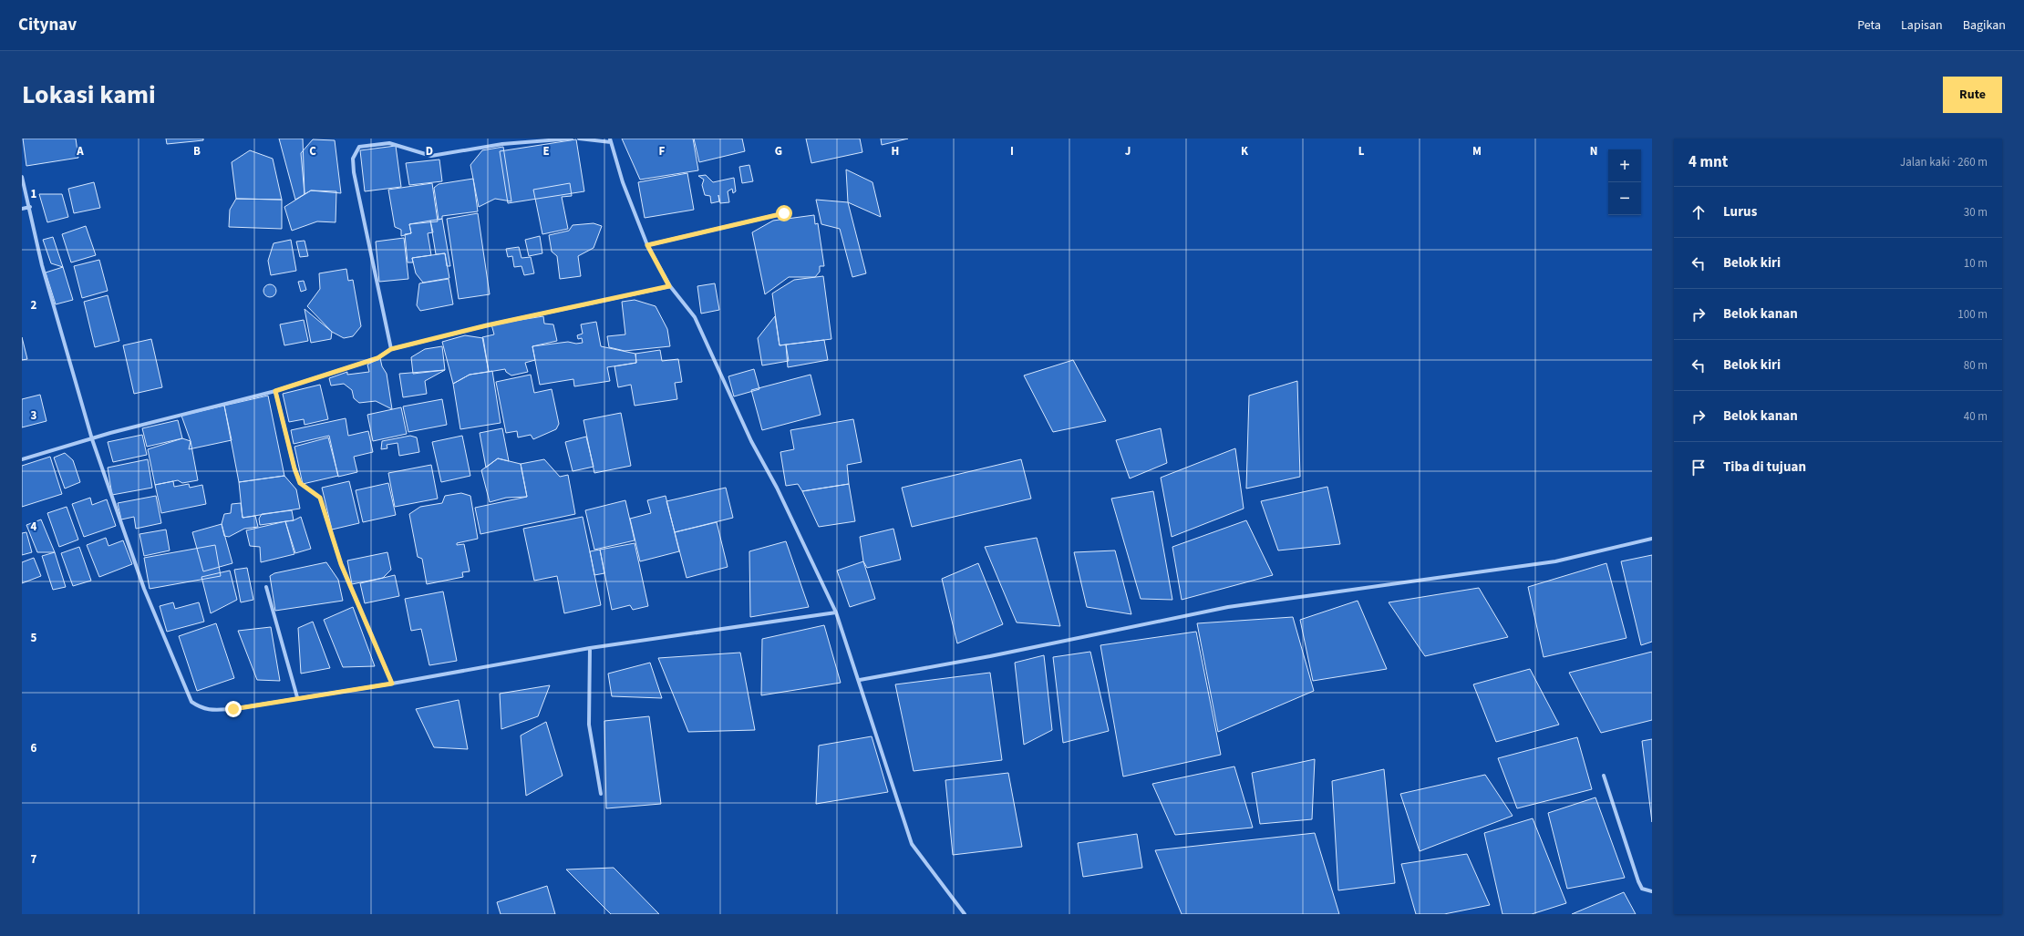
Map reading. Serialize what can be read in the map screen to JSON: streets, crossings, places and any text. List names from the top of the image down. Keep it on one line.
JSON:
{"page":{"header":"Citynav","nav":["Peta","Lapisan","Bagikan"],"title":"Lokasi kami","buttons":"Rute","heading":["4 mnt","Jalan kaki · 260 m"],"map_buttons":["+","−"],"list":[["Lurus","30 m"],["Belok kiri","10 m"],["Belok kanan","100 m"],["Belok kiri","80 m"],["Belok kanan","40 m"],"Tiba di tujuan"]},"grid":{"columns":["A","B","C","D","E","F","G","H","I","J","K","L","M","N"],"rows":["1","2","3","4","5","6","7"]}}
